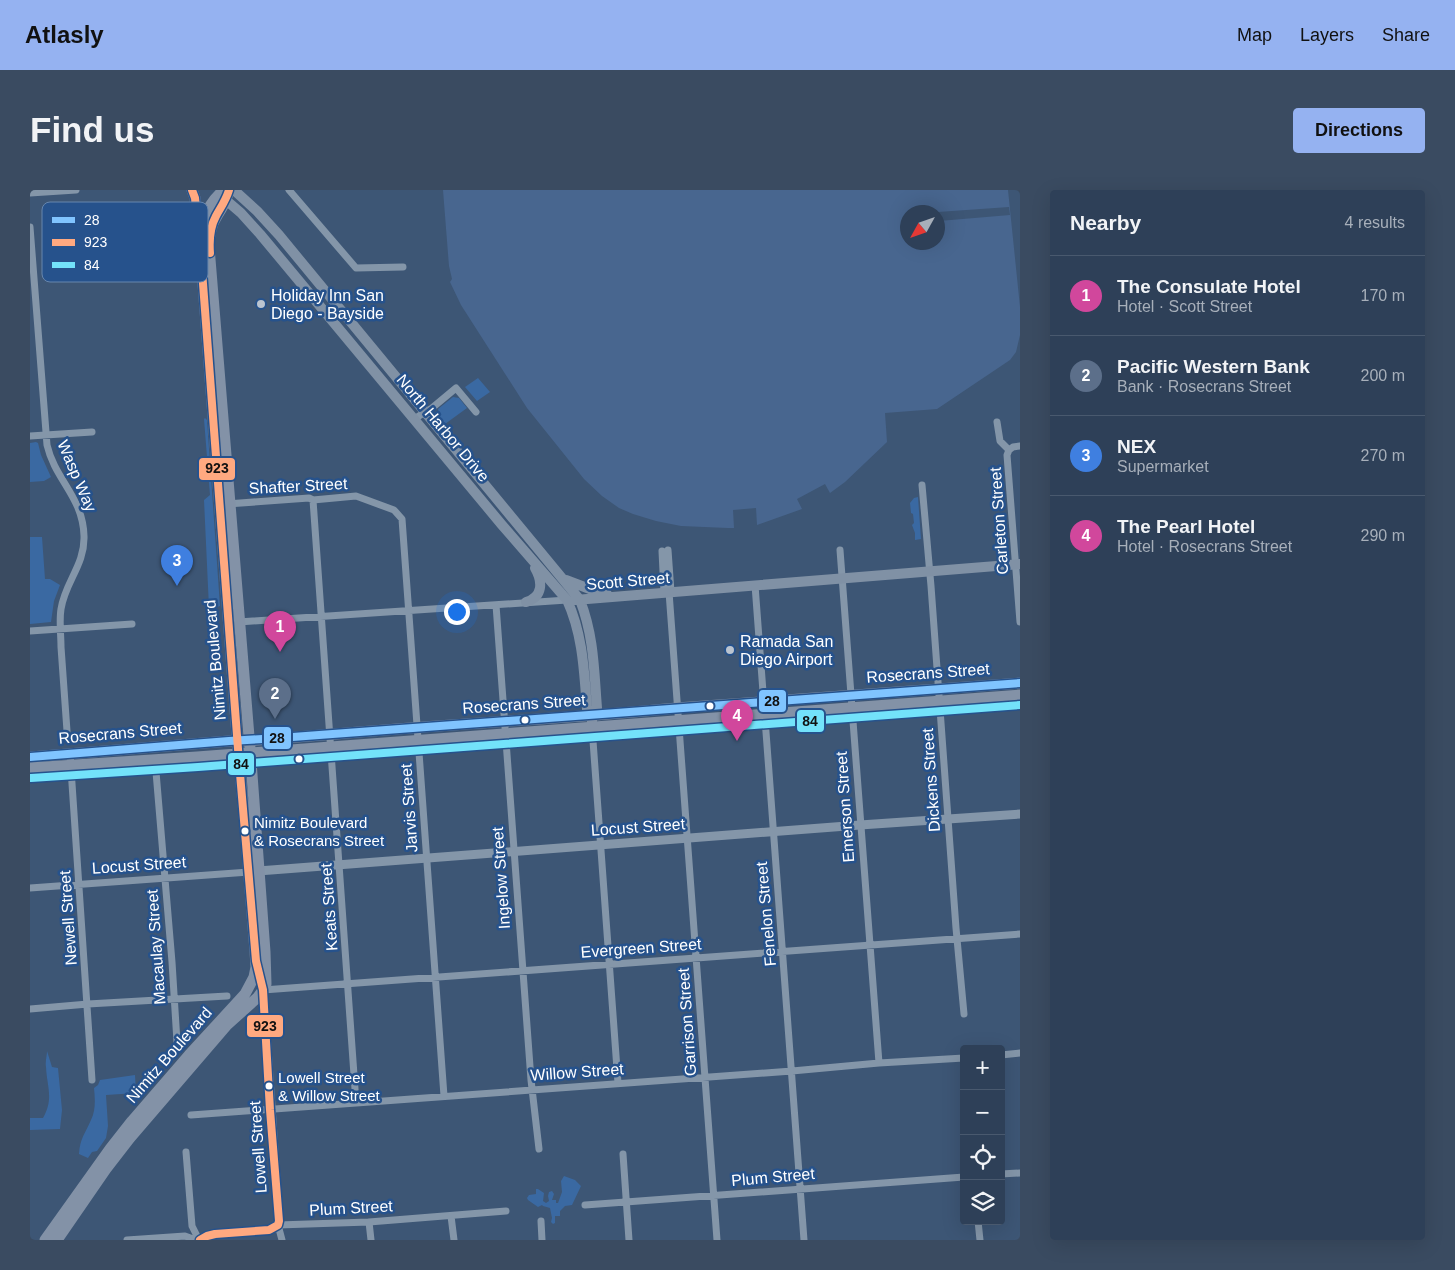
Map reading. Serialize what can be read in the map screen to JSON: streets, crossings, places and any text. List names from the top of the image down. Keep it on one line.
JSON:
{"streets":{"main road":["North Harbor Drive","Scott Street","Nimitz Boulevard","Rosecrans Street"],"street":["Wasp Way","Shafter Street","Carleton Street","Dickens Street","Emerson Street","Jarvis Street","Locust Street","Ingelow Street","Keats Street","Fenelon Street","Newell Street","Macaulay Street","Evergreen Street","Garrison Street","Willow Street","Lowell Street","Plum Street"]},"crossings":[["North Harbor Drive","Scott Street"],["North Harbor Drive","Nimitz Boulevard"],["North Harbor Drive","Rosecrans Street"],["Shafter Street","Nimitz Boulevard"],["Shafter Street","Jarvis Street"],["Shafter Street","Keats Street"],["Carleton Street","Scott Street"],["Scott Street","Nimitz Boulevard"],["Scott Street","Dickens Street"],["Scott Street","Emerson Street"],["Scott Street","Jarvis Street"],["Scott Street","Ingelow Street"],["Scott Street","Keats Street"],["Scott Street","Fenelon Street"],["Scott Street","Garrison Street"],["Nimitz Boulevard","Rosecrans Street"],["Nimitz Boulevard","Locust Street"],["Nimitz Boulevard","Evergreen Street"],["Nimitz Boulevard","Lowell Street"],["Rosecrans Street","Dickens Street"],["Rosecrans Street","Emerson Street"],["Rosecrans Street","Jarvis Street"],["Rosecrans Street","Ingelow Street"],["Rosecrans Street","Keats Street"],["Rosecrans Street","Fenelon Street"],["Rosecrans Street","Newell Street"],["Rosecrans Street","Macaulay Street"],["Rosecrans Street","Garrison Street"],["Dickens Street","Locust Street"],["Dickens Street","Evergreen Street"],["Emerson Street","Locust Street"],["Emerson Street","Evergreen Street"],["Emerson Street","Willow Street"],["Jarvis Street","Locust Street"],["Jarvis Street","Evergreen Street"],["Jarvis Street","Willow Street"],["Locust Street","Ingelow Street"],["Locust Street","Keats Street"],["Locust Street","Fenelon Street"],["Locust Street","Newell Street"],["Locust Street","Macaulay Street"],["Locust Street","Garrison Street"],["Ingelow Street","Evergreen Street"],["Ingelow Street","Willow Street"],["Keats Street","Evergreen Street"],["Keats Street","Willow Street"],["Fenelon Street","Evergreen Street"],["Fenelon Street","Willow Street"],["Fenelon Street","Plum Street"],["Evergreen Street","Garrison Street"],["Evergreen Street","Lowell Street"],["Garrison Street","Willow Street"],["Garrison Street","Plum Street"],["Willow Street","Lowell Street"],["Lowell Street","Plum Street"]],"places":["Holiday Inn San Diego - Bayside","Ramada San Diego Airport","Nimitz Boulevard & Rosecrans Street","Lowell Street & Willow Street"],"lines":["transit line 923","transit line 28","transit line 84"],"legend":["28","923","84"],"north":"bottom left","page":{"header":"Atlasly","nav":["Map","Layers","Share"],"buttons":"Directions","title":"Find us","heading":["Nearby","4 results"],"list":[{"mark":"1","name":"The Consulate Hotel","note":"Hotel · Scott Street","value":"170 m"},{"mark":"2","name":"Pacific Western Bank","note":"Bank · Rosecrans Street","value":"200 m"},{"mark":"3","name":"NEX","note":"Supermarket","value":"270 m"},{"mark":"4","name":"The Pearl Hotel","note":"Hotel · Rosecrans Street","value":"290 m"}],"pins":["3","1","2","4"],"map_buttons":["+","−"]}}
